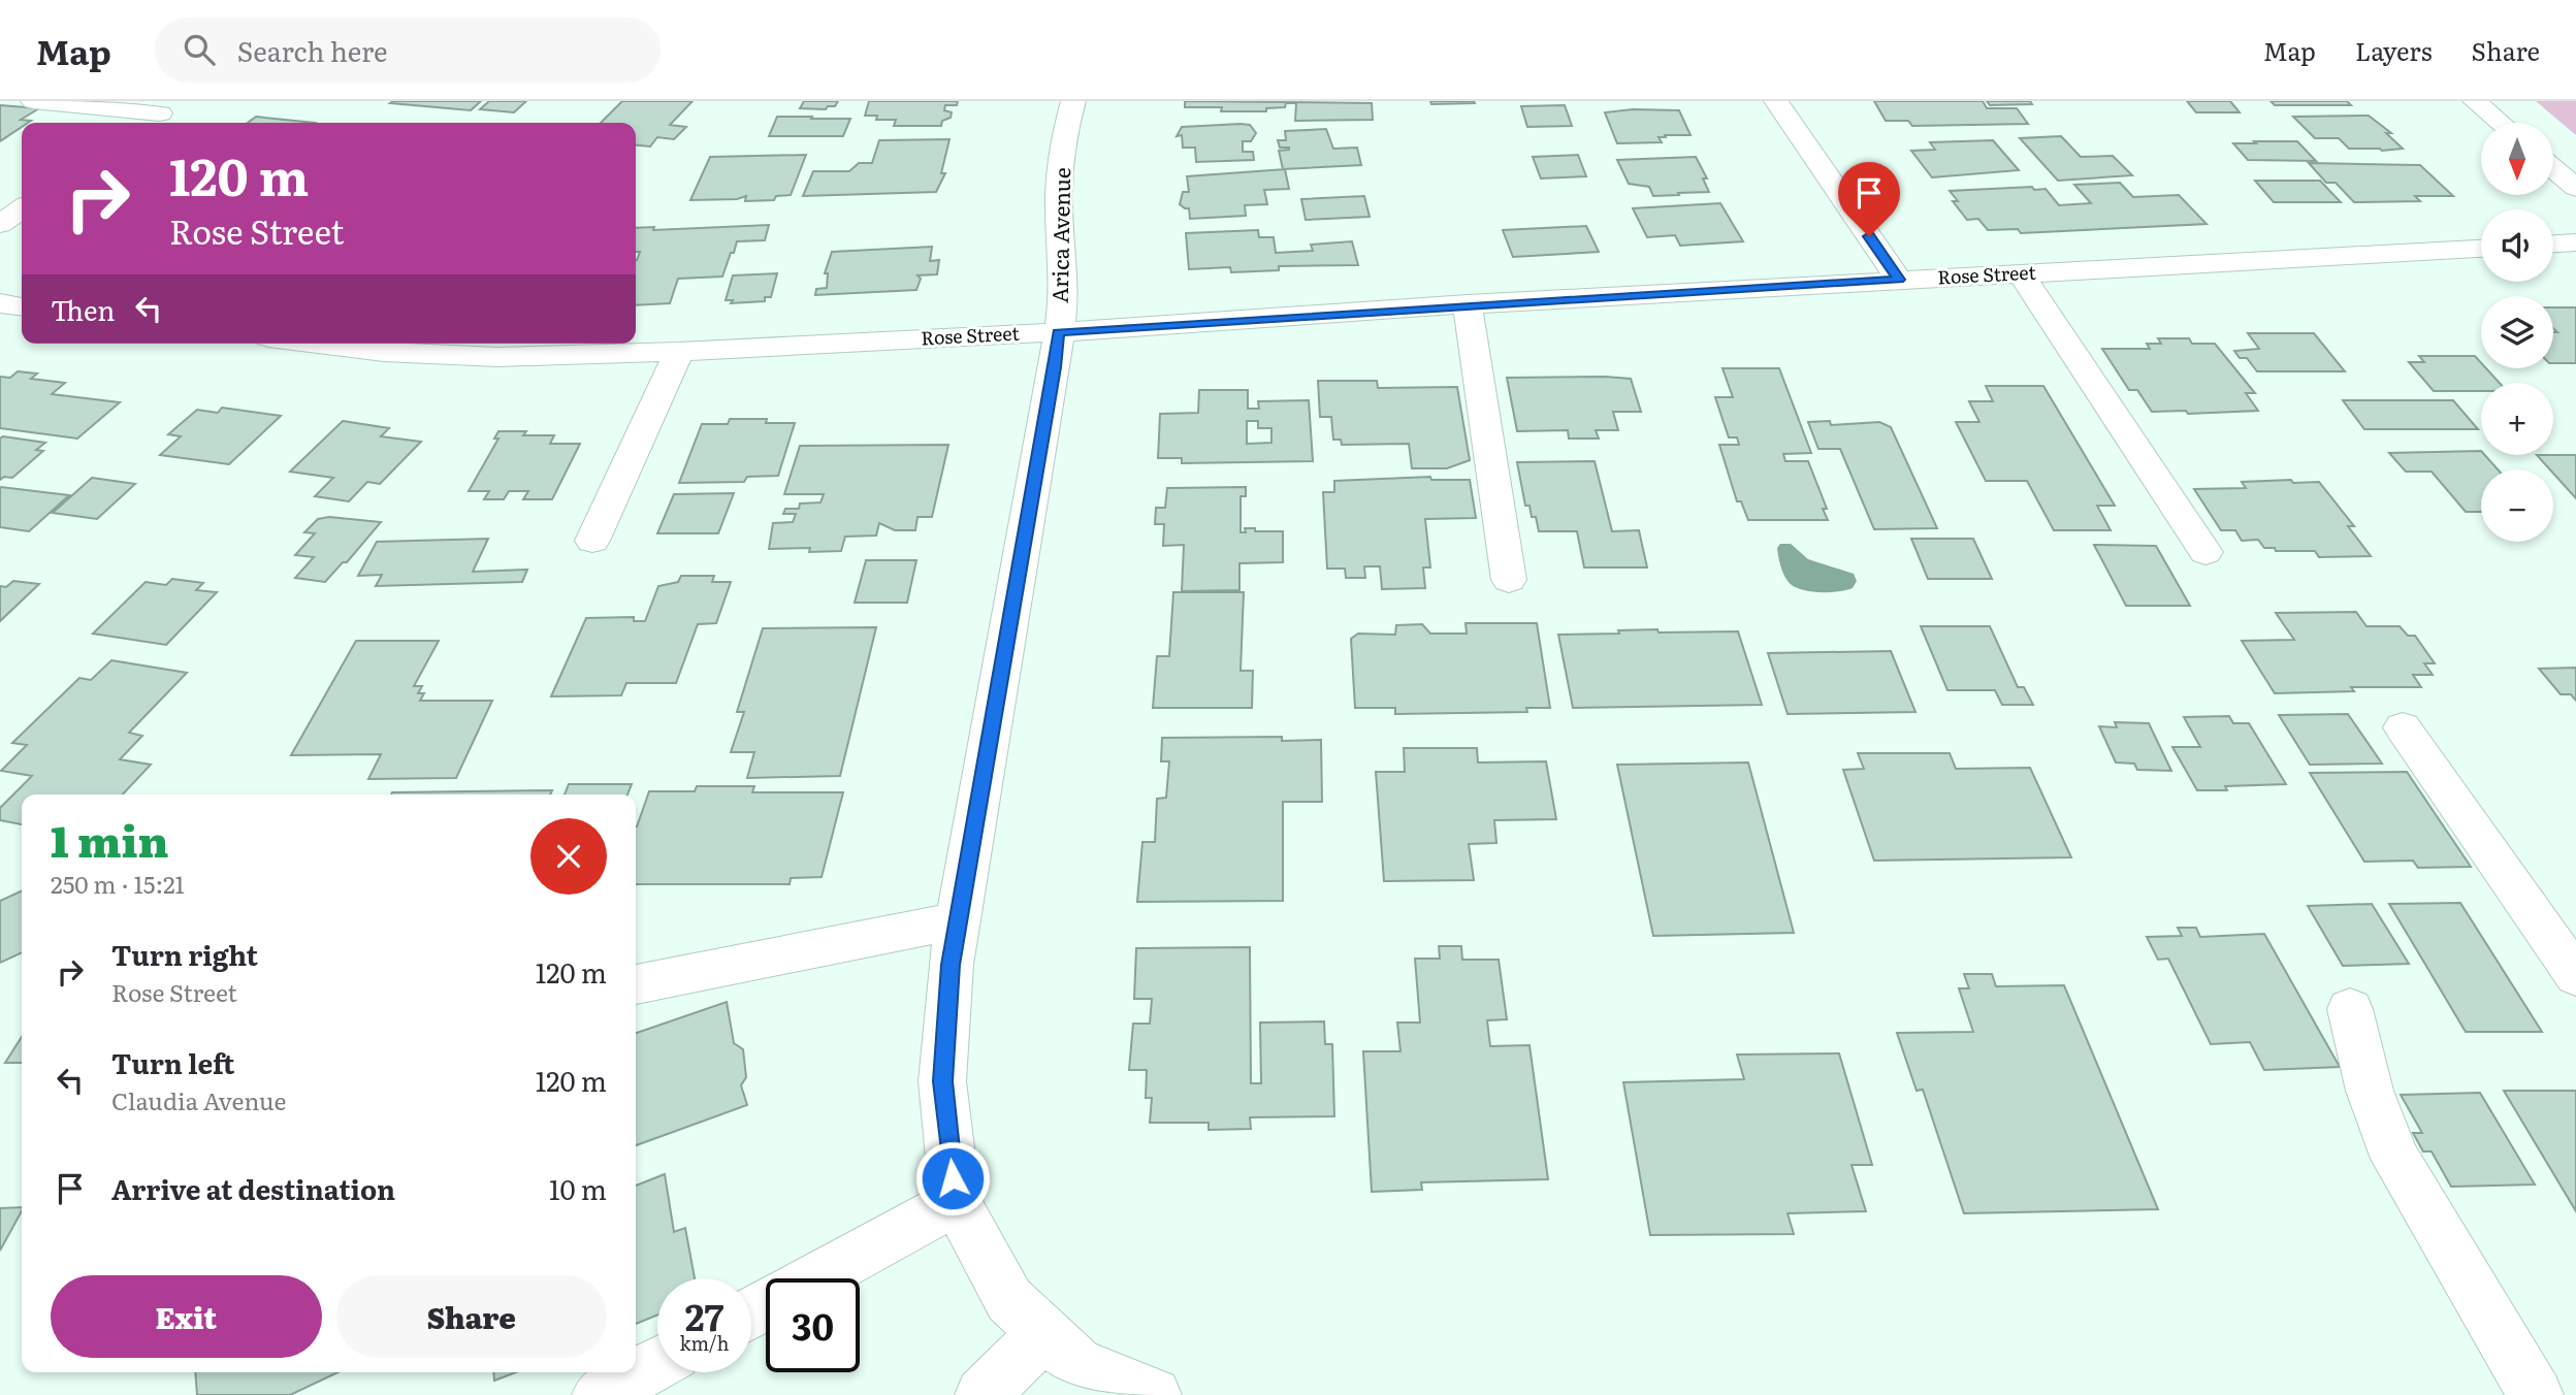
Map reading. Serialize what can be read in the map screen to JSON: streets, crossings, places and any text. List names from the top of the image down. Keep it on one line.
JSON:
{"streets":{"street":["Arica Avenue","Rose Street"]},"crossings":[["Arica Avenue","Rose Street"]],"north":"bottom","page":{"header":"Map","search":"Search here","nav":["Map","Layers","Share"],"map_buttons":["+","−"],"turn":["120 m","Rose Street"],"then":"Then","heading":["1 min","250 m · 15:21"],"list":[{"name":"Turn right","note":"Rose Street","value":"120 m"},{"name":"Turn left","note":"Claudia Avenue","value":"120 m"},{"name":"Arrive at destination","value":"10 m"}],"buttons":["Exit","Share"],"speed":"27 km/h","limit":"30"}}
